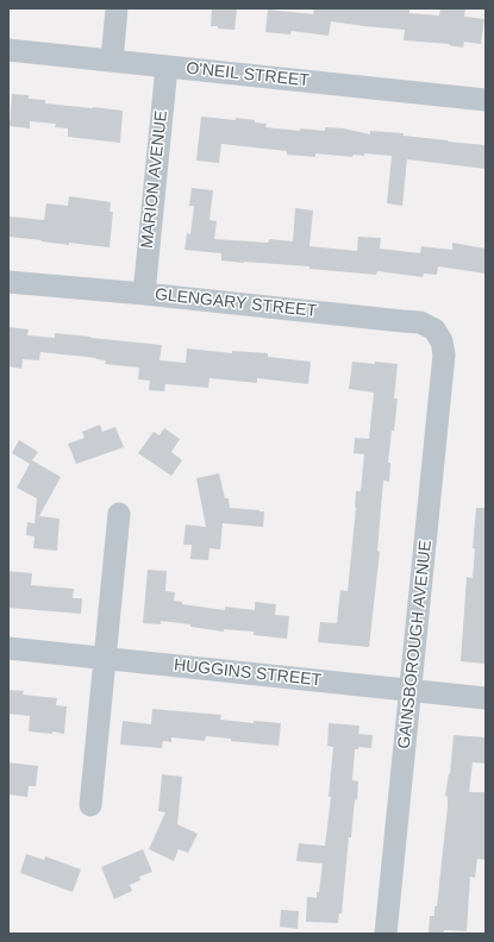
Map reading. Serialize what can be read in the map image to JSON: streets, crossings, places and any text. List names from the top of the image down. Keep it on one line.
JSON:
{"streets":{"street":["O'NEIL STREET","MARION AVENUE","GLENGARY STREET","GAINSBOROUGH AVENUE","HUGGINS STREET"]},"crossings":[["O'NEIL STREET","MARION AVENUE"],["MARION AVENUE","GLENGARY STREET"],["GLENGARY STREET","GAINSBOROUGH AVENUE"],["GAINSBOROUGH AVENUE","HUGGINS STREET"]]}
